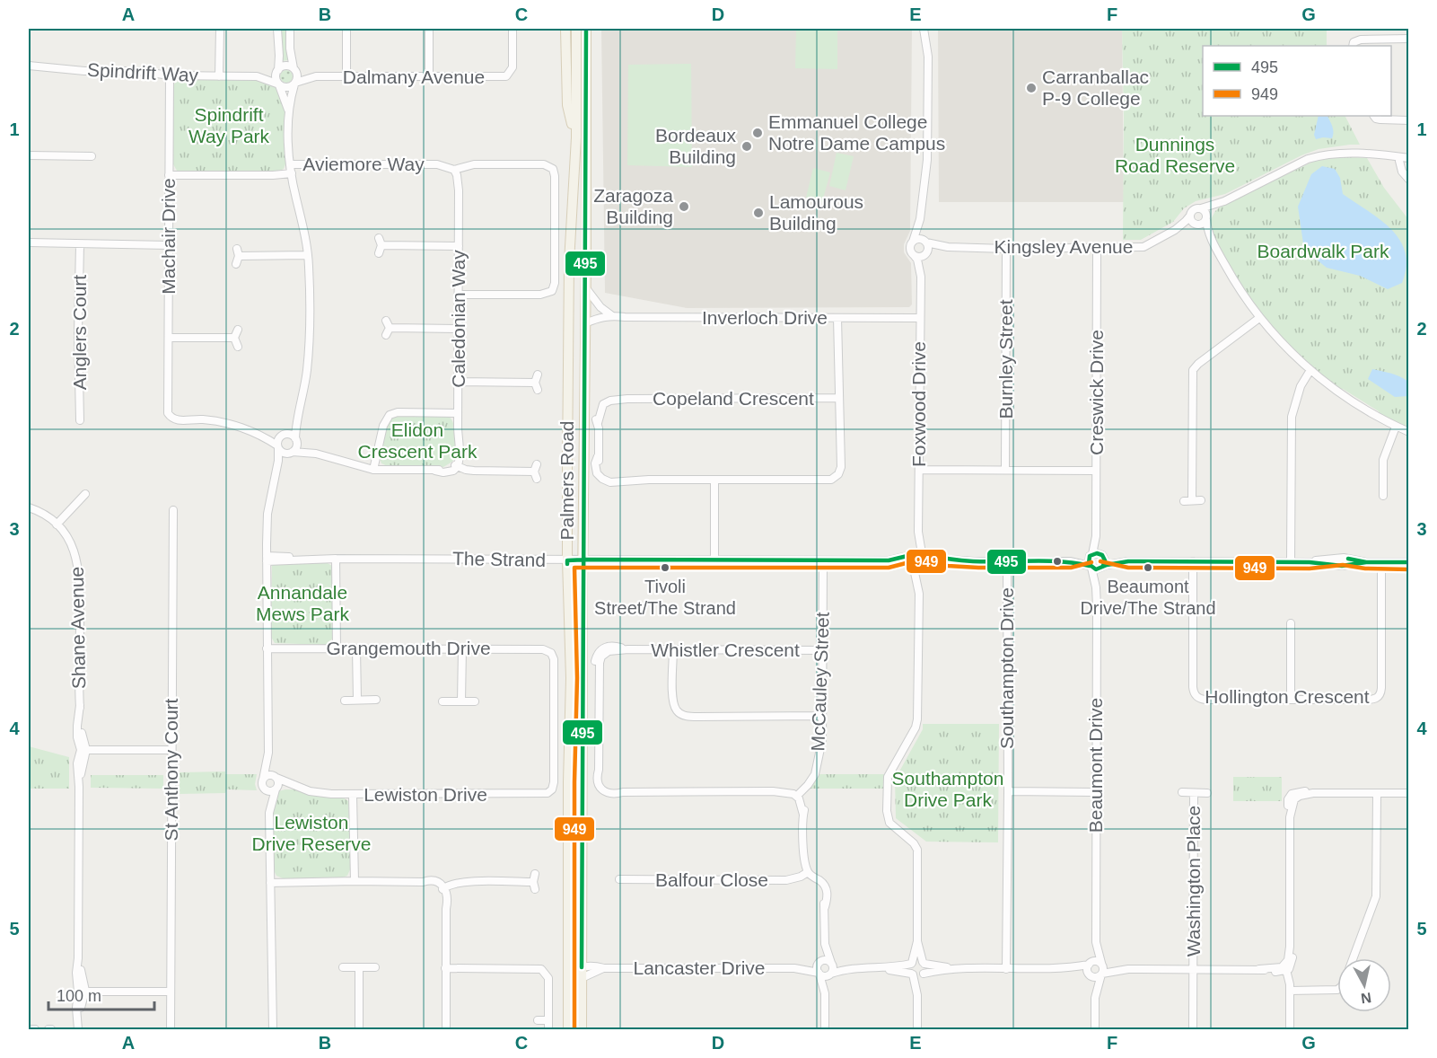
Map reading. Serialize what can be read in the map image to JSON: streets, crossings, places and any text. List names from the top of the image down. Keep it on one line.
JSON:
{"streets":{"main road":["Palmers Road"],"street":["Spindrift Way","Dalmany Avenue","Aviemore Way","Machair Drive","Kingsley Avenue","Inverloch Drive","Caledonian Way","Anglers Court","Burnley Street","Creswick Drive","Copeland Crescent","Foxwood Drive","The Strand","Shane Avenue","Grangemouth Drive","Whistler Crescent","Southampton Drive","McCauley Street","Hollington Crescent","Beaumont Drive","St Anthony Court","Lewiston Drive","Balfour Close","Washington Place","Lancaster Drive"]},"crossings":[["Spindrift Way","Dalmany Avenue"],["Spindrift Way","Machair Drive"],["Aviemore Way","Caledonian Way"],["Kingsley Avenue","Burnley Street"],["Kingsley Avenue","Creswick Drive"],["Kingsley Avenue","Foxwood Drive"],["Inverloch Drive","Foxwood Drive"],["Inverloch Drive","Palmers Road"],["Creswick Drive","Beaumont Drive"],["Foxwood Drive","The Strand"],["Palmers Road","The Strand"],["Palmers Road","Lancaster Drive"],["The Strand","McCauley Street"],["Shane Avenue","St Anthony Court"],["Grangemouth Drive","Lewiston Drive"],["Whistler Crescent","McCauley Street"]],"parks":["Spindrift Way Park","Dunnings Road Reserve","Boardwalk Park","Elidon Crescent Park","Annandale Mews Park","Southampton Drive Park","Lewiston Drive Reserve"],"places":["Carranballac P-9 College","Emmanuel College Notre Dame Campus","Bordeaux Building","Zaragoza Building","Lamourous Building","Tivoli Street/The Strand","Beaumont Drive/The Strand"],"lines":["transit line 495","transit line 949"],"legend":["495","949"],"scale_bar":"100 m","north":"bottom","grid":{"columns":["A","B","C","D","E","F","G"],"rows":["1","2","3","4","5"]}}
